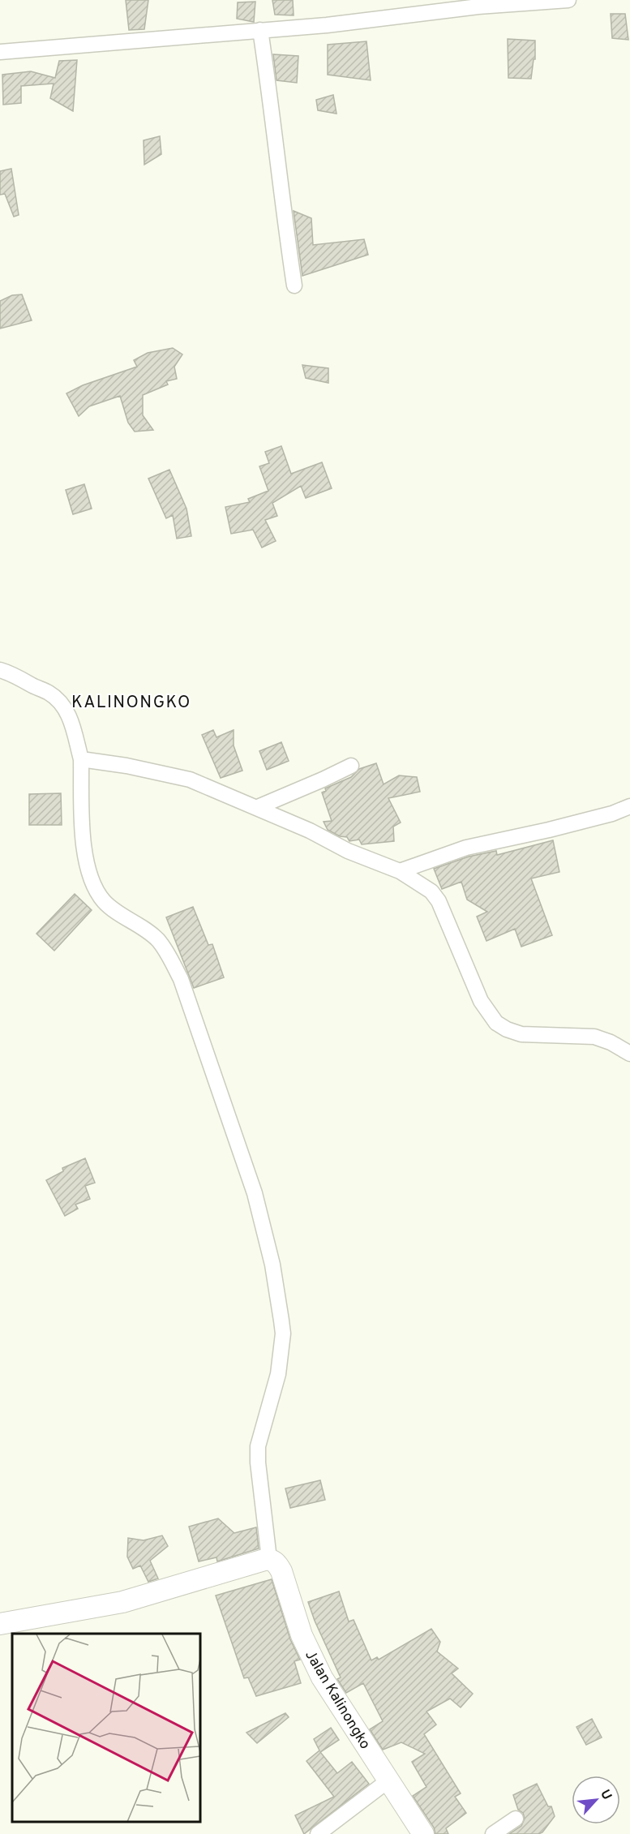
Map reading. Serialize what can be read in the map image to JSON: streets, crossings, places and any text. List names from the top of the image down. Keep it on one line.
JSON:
{"streets":{"street":["Jalan Kalinongko"]},"districts":["KALINONGKO"],"north":"top right"}
